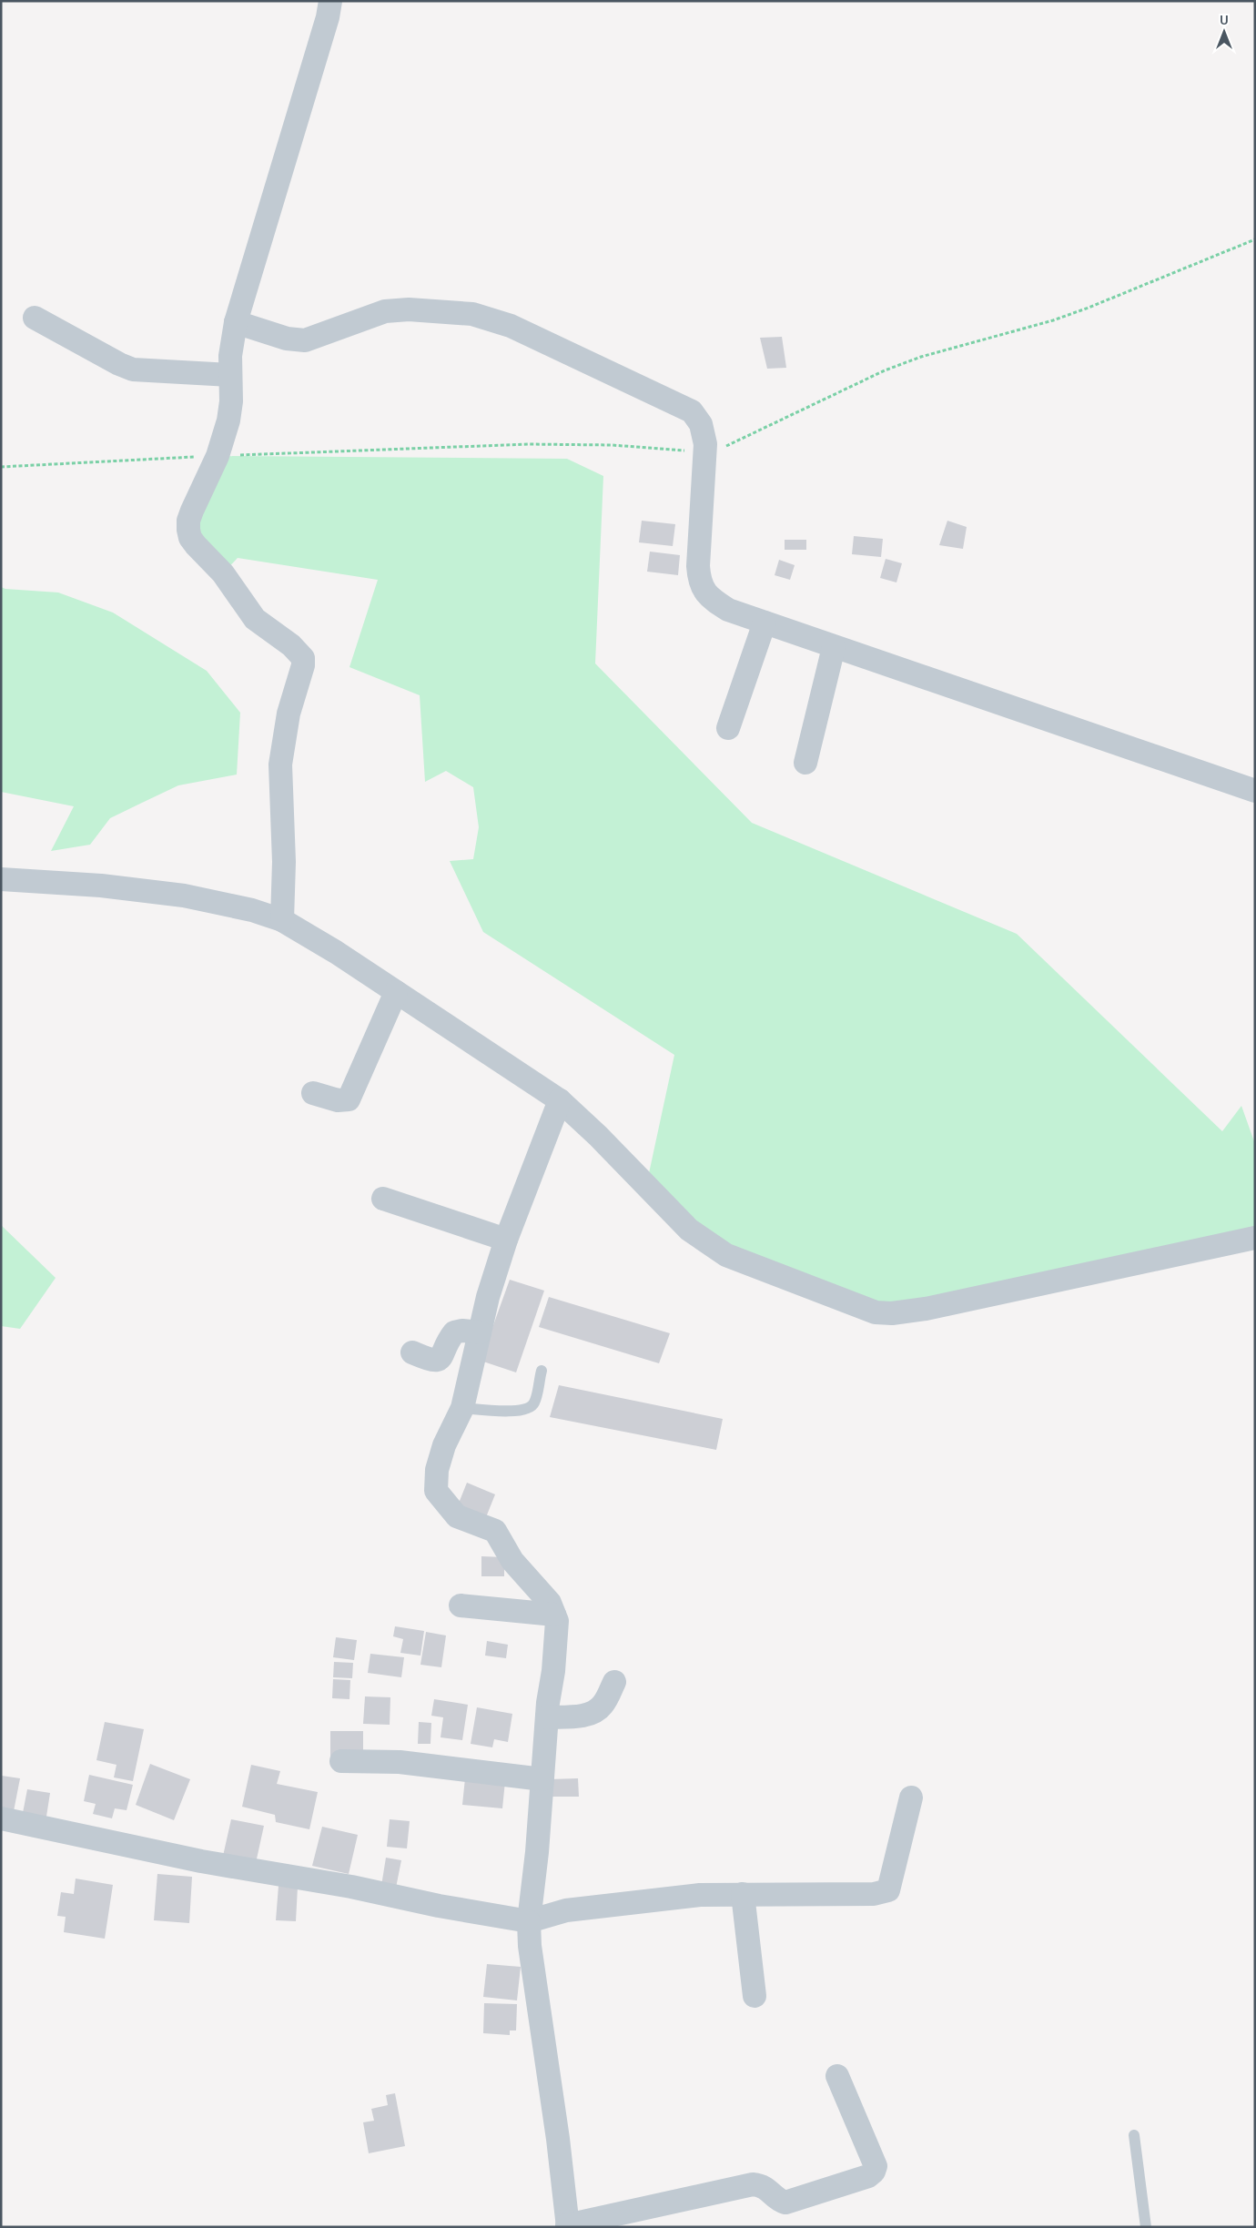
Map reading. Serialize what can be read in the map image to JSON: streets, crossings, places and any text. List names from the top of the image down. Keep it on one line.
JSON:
{"north":"top"}
